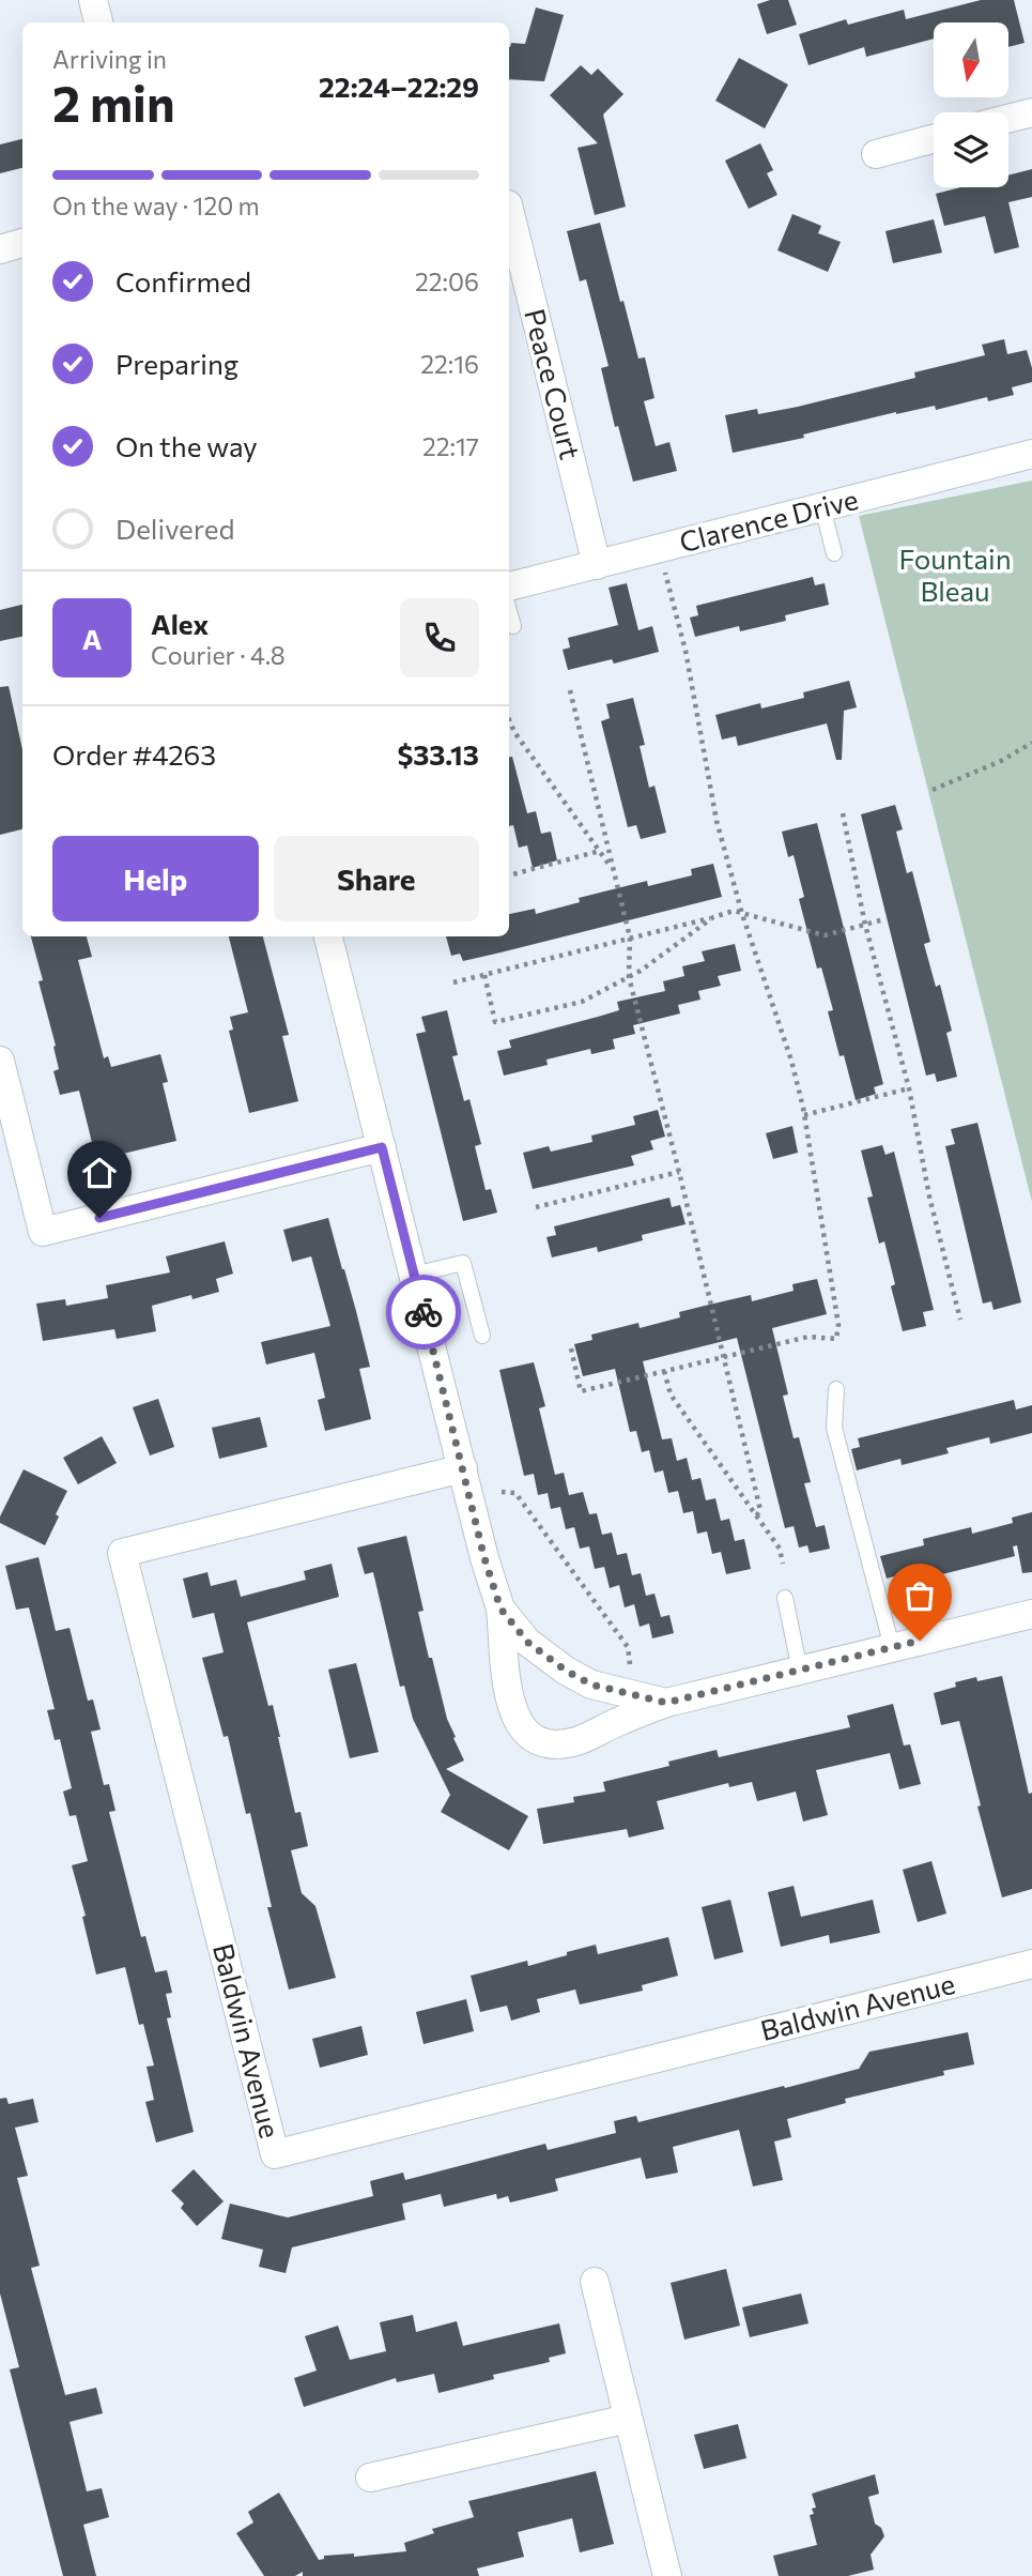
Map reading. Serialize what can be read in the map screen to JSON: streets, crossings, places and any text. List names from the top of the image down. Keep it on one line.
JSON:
{"streets":{"street":["Peace Court","Clarence Drive","Baldwin Avenue"]},"crossings":[["Peace Court","Clarence Drive"]],"parks":["Fountain Bleau"],"north":"bottom","page":{"heading":["2 min","Arriving in","22:24–22:29"],"panel":["Alex","Courier · 4.8","Order #4263","$33.13"],"bar":"On the way · 120 m","list":[["Confirmed","22:06"],["Preparing","22:16"],["On the way","22:17"],"Delivered"],"round":"A","buttons":["Help","Share"]}}
